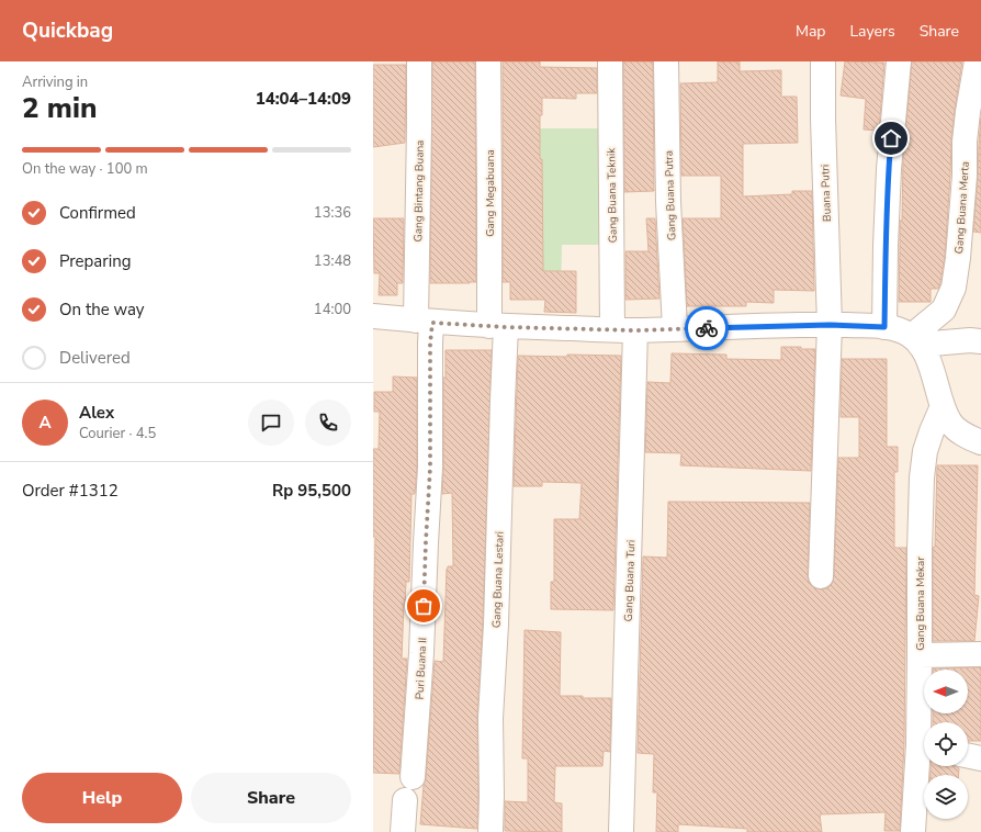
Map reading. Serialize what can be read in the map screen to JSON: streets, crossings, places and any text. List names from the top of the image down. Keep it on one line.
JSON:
{"streets":{"street":["Gang Bintang Buana","Gang Megabuana","Buana Putri","Gang Buana Teknik","Gang Buana Putra","Gang Buana Merta","Gang Buana Lestari","Gang Buana Turi","Gang Buana Mekar","Puri Buana II"]},"crossings":[["Gang Bintang Buana","Puri Buana II"],["Gang Megabuana","Gang Buana Lestari"],["Gang Buana Teknik","Gang Buana Turi"]],"north":"left","page":{"header":"Quickbag","nav":["Map","Layers","Share"],"heading":["2 min","Arriving in","14:04–14:09"],"panel":["Alex","Courier · 4.5","Order #1312","Rp 95,500"],"bar":"On the way · 100 m","list":[["Confirmed","13:36"],["Preparing","13:48"],["On the way","14:00"],"Delivered"],"round":"A","buttons":["Help","Share"]}}
